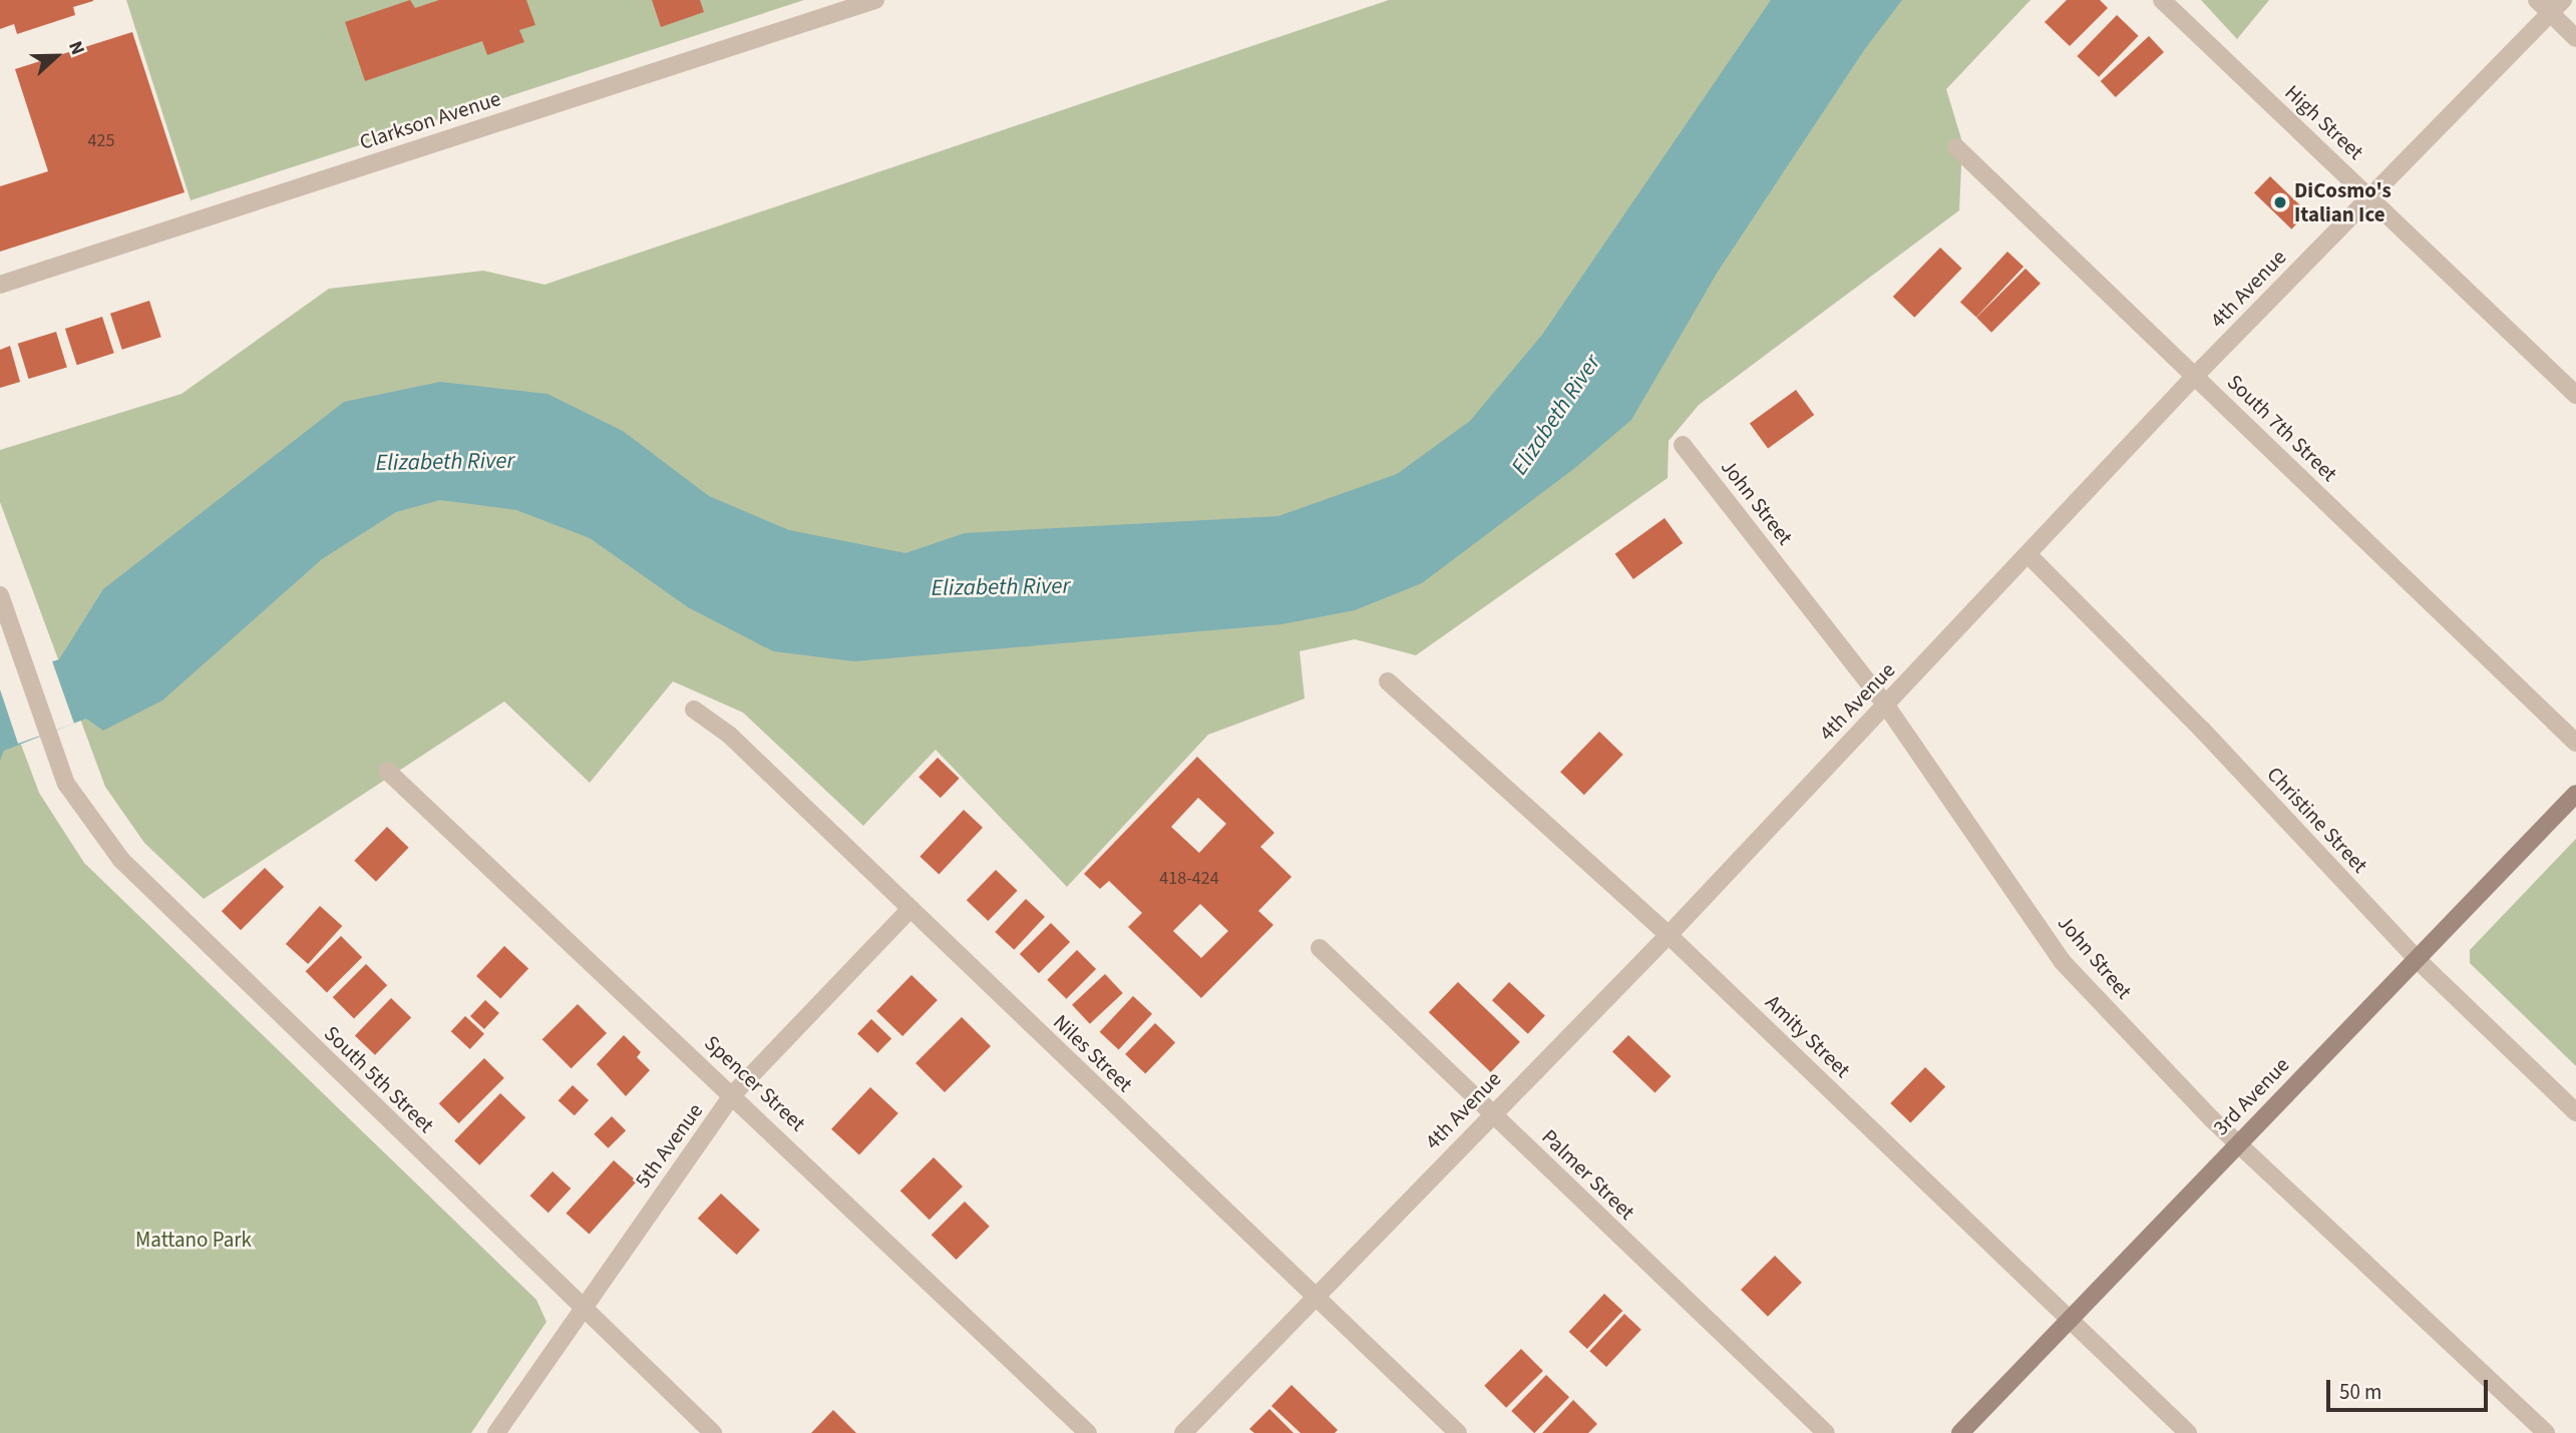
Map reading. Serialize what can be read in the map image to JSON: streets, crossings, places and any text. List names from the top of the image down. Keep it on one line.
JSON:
{"streets":{"street":["Clarkson Avenue","High Street","4th Avenue","South 7th Street","John Street","Christine Street","Amity Street","Niles Street","South 5th Street","Spencer Street","3rd Avenue","5th Avenue","Palmer Street"]},"crossings":[["High Street","4th Avenue"],["4th Avenue","South 7th Street"],["4th Avenue","John Street"],["4th Avenue","Christine Street"],["4th Avenue","Amity Street"],["4th Avenue","Niles Street"],["4th Avenue","Palmer Street"],["John Street","3rd Avenue"],["Christine Street","3rd Avenue"],["Amity Street","3rd Avenue"],["Niles Street","5th Avenue"],["South 5th Street","5th Avenue"],["Spencer Street","5th Avenue"]],"water":["Elizabeth River"],"parks":["Mattano Park"],"places":["DiCosmo's Italian Ice"],"house_numbers":["425","418-424"],"scale_bar":"50 m","north":"right"}
